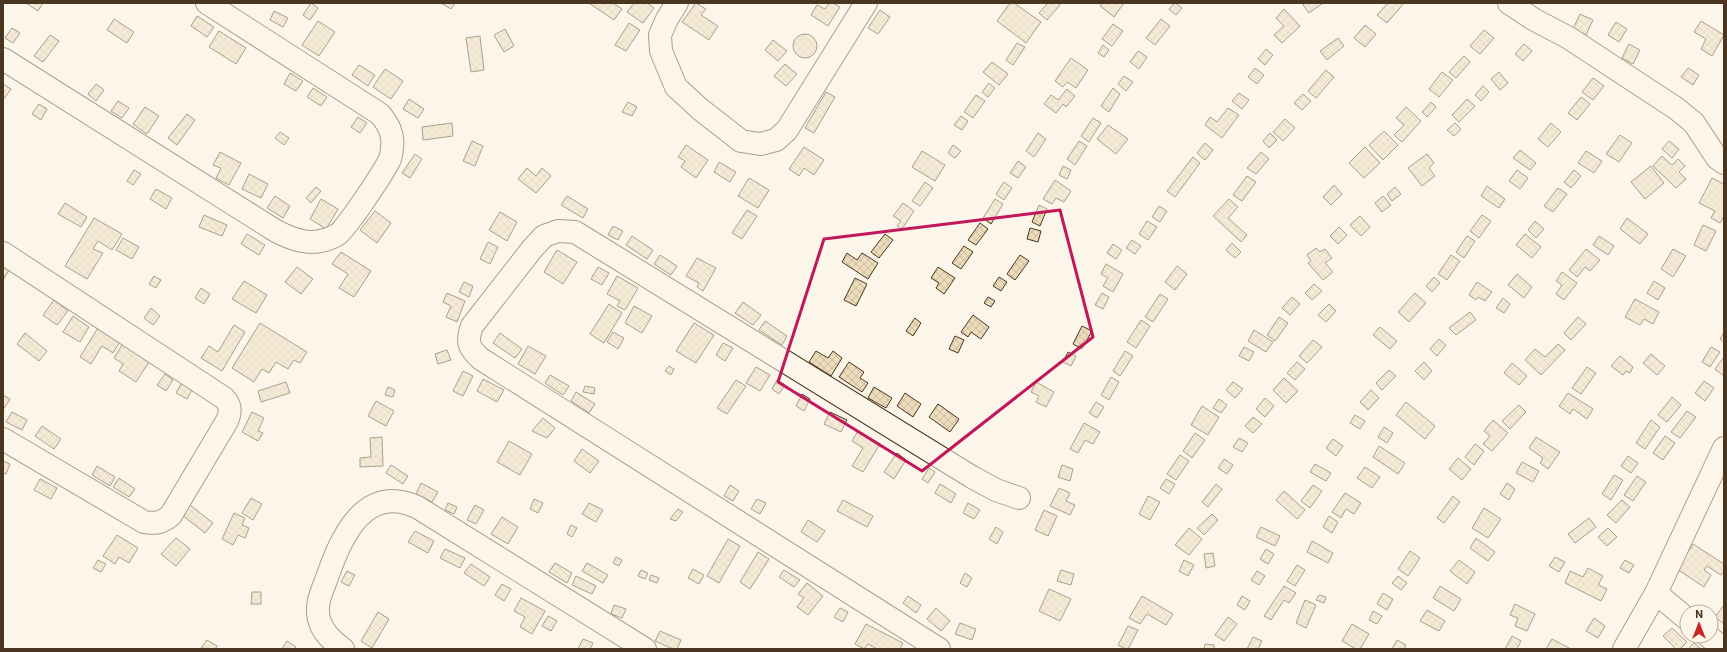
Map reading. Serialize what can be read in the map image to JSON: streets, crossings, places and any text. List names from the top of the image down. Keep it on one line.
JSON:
{"north":"top"}
